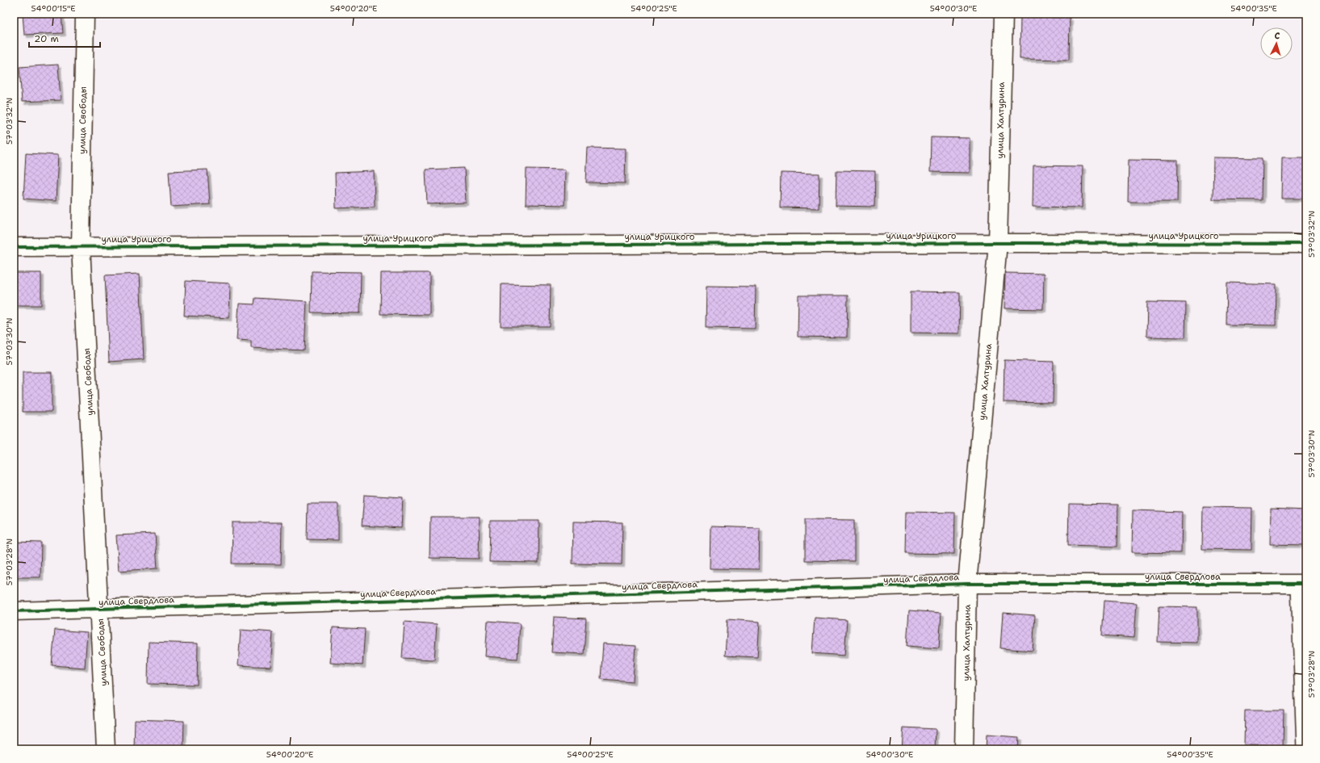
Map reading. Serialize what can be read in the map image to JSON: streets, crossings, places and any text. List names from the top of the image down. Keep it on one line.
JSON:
{"streets":{"street":["улица Свободы","улица Халтурина","улица Урицкого","улица Свердлова"]},"crossings":[["улица Свободы","улица Урицкого"],["улица Свободы","улица Свердлова"],["улица Халтурина","улица Урицкого"],["улица Халтурина","улица Свердлова"]],"scale_bar":"20 m","north":"top","coordinates":["54°00'15\"E","54°00'20\"E","54°00'25\"E","54°00'30\"E","54°00'35\"E","57°03'32\"N","57°03'30\"N","57°03'28\"N"]}
